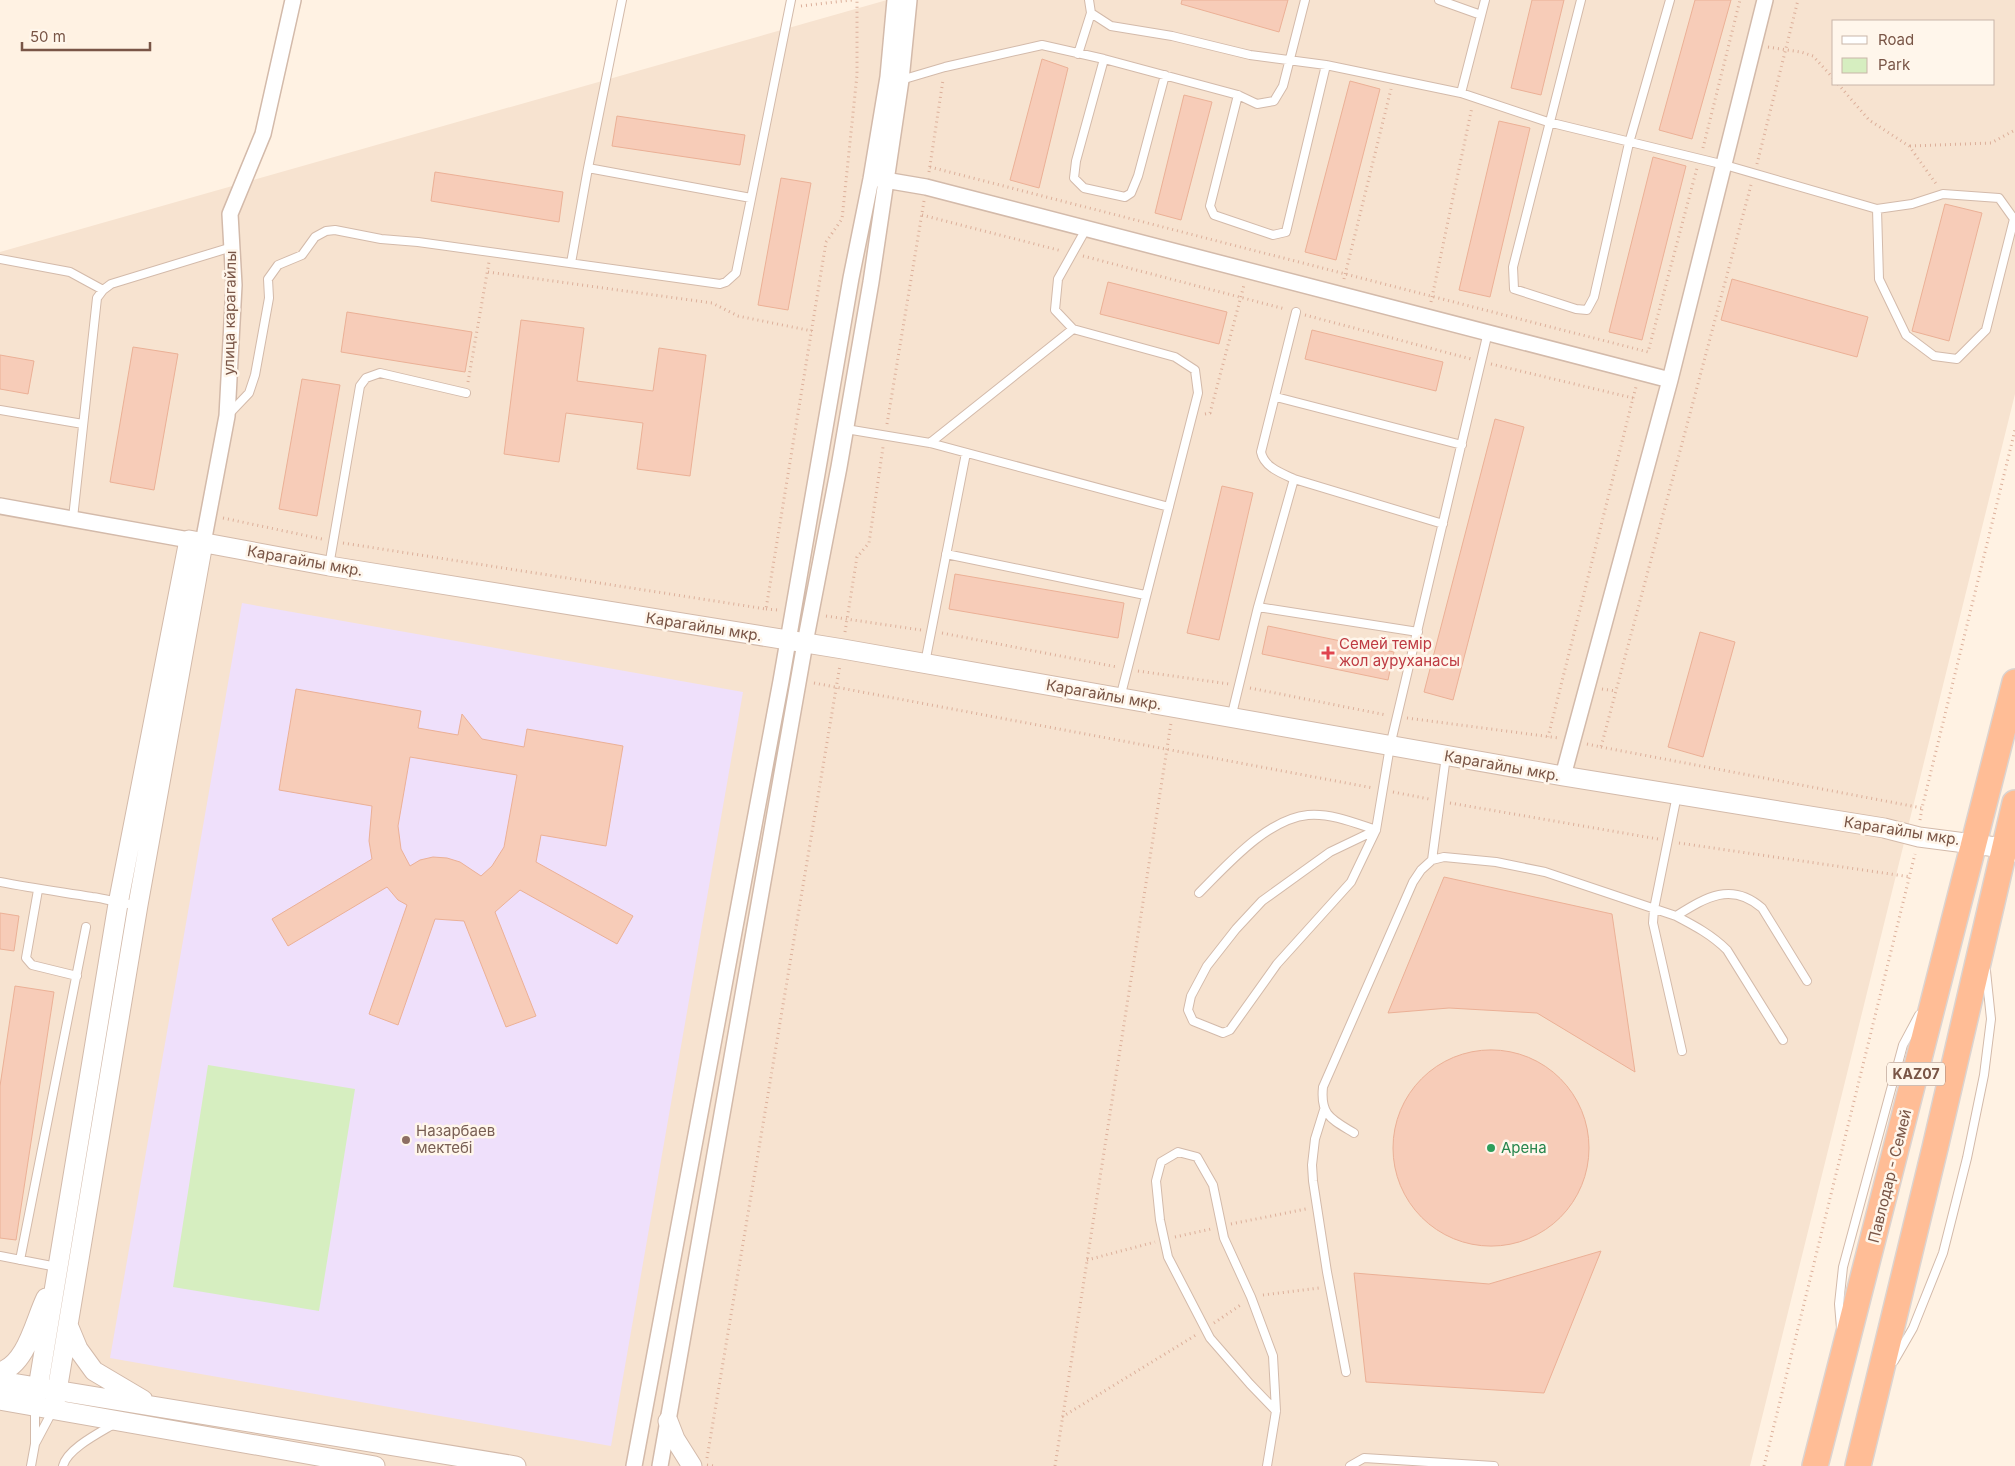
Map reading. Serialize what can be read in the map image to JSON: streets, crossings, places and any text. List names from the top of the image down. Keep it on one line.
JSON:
{"streets":{"highway":["KAZ07","Павлодар - Семей"],"street":["улица карагайлы","Карагайлы мкр."]},"crossings":[["улица карагайлы","Карагайлы мкр."],["Карагайлы мкр.","KAZ07"],["Карагайлы мкр.","Павлодар - Семей"]],"places":{"health":["Семей темір жол ауруханасы"],"other":["Назарбаев мектебі","Арена"]},"legend":["Road","Park"],"scale_bar":"50 m"}
